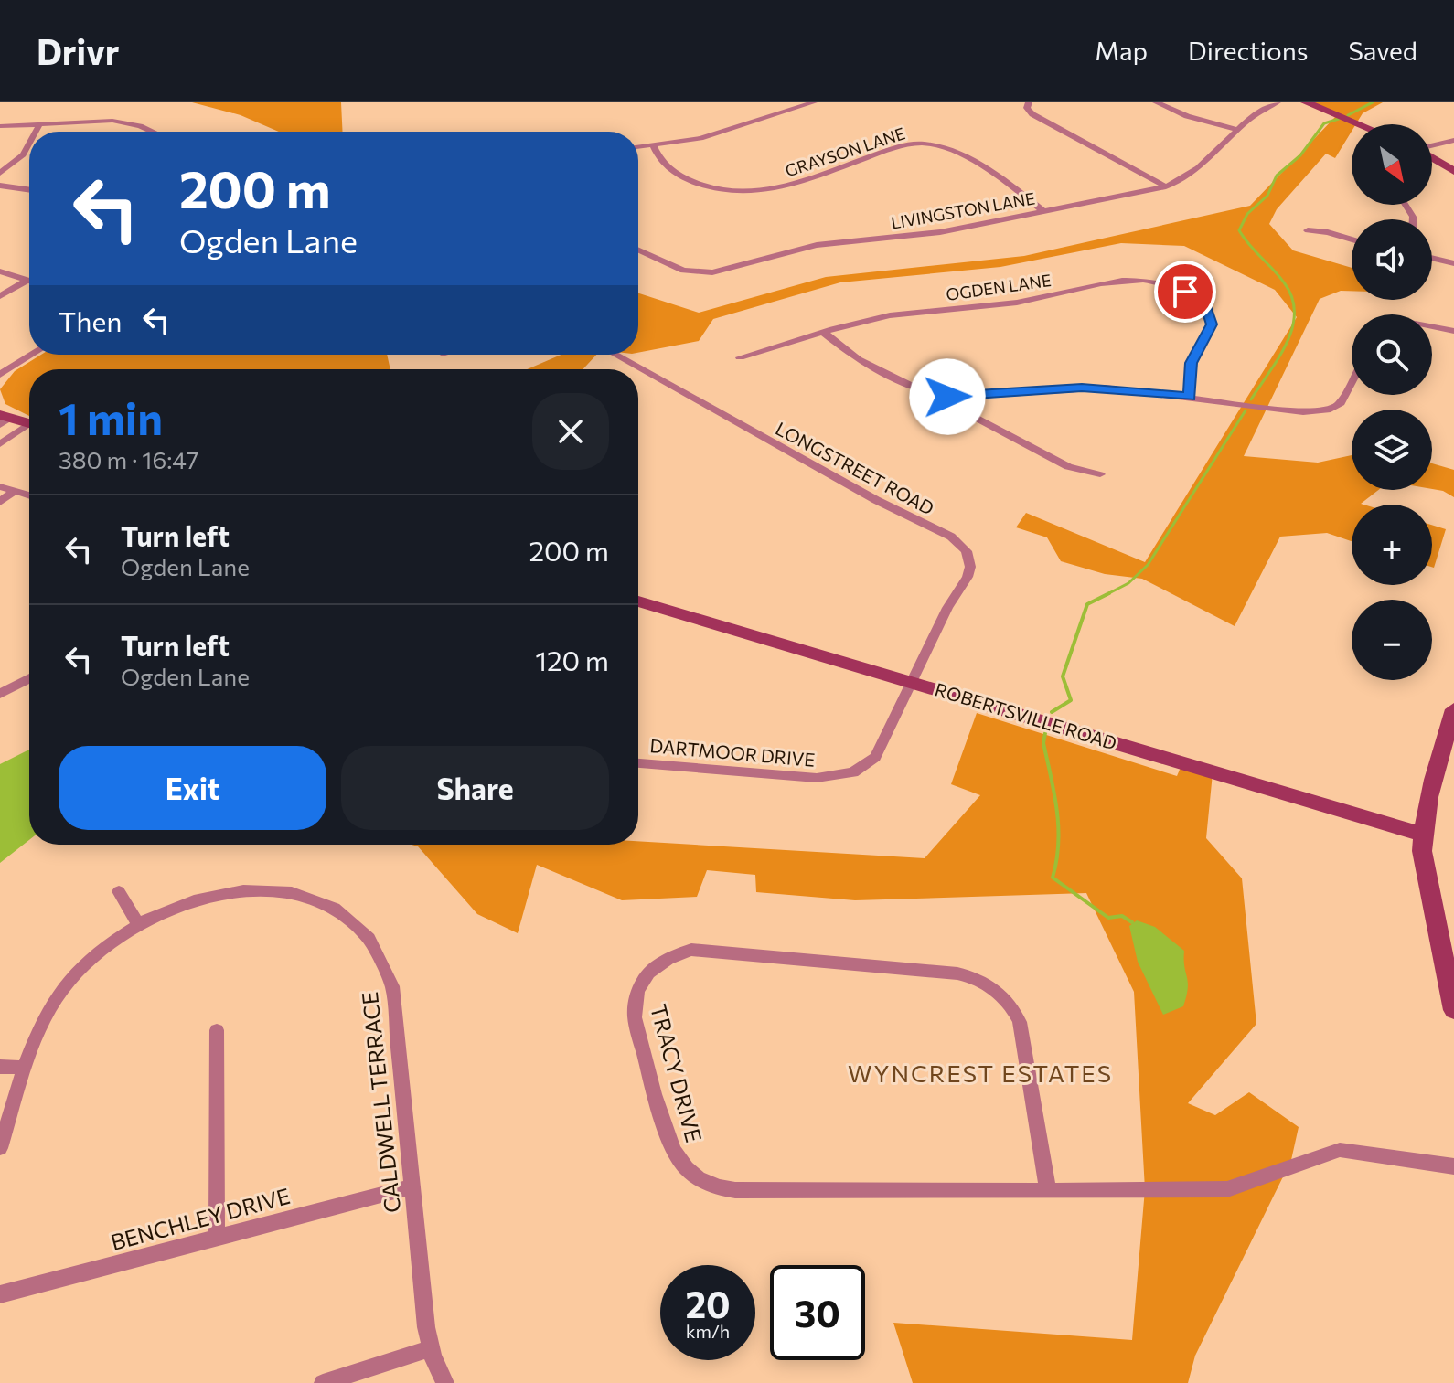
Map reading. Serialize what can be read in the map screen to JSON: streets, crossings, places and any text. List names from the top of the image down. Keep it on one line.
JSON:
{"streets":{"street":["GRAYSON LANE","LIVINGSTON LANE","OGDEN LANE","LONGSTREET ROAD","ROBERTSVILLE ROAD","DARTMOOR DRIVE","TRACY DRIVE","CALDWELL TERRACE","BENCHLEY DRIVE"]},"crossings":[["GRAYSON LANE","LIVINGSTON LANE"],["LONGSTREET ROAD","ROBERTSVILLE ROAD"],["LONGSTREET ROAD","DARTMOOR DRIVE"],["ROBERTSVILLE ROAD","DARTMOOR DRIVE"],["CALDWELL TERRACE","BENCHLEY DRIVE"]],"districts":["WYNCREST ESTATES"],"north":"bottom right","page":{"header":"Drivr","nav":["Map","Directions","Saved"],"map_buttons":["+","−"],"turn":["200 m","Ogden Lane"],"then":"Then","heading":["1 min","380 m · 16:47"],"list":[{"name":"Turn left","note":"Ogden Lane","value":"200 m"},{"name":"Turn left","note":"Ogden Lane","value":"120 m"}],"buttons":["Exit","Share"],"speed":"20 km/h","limit":"30"}}
